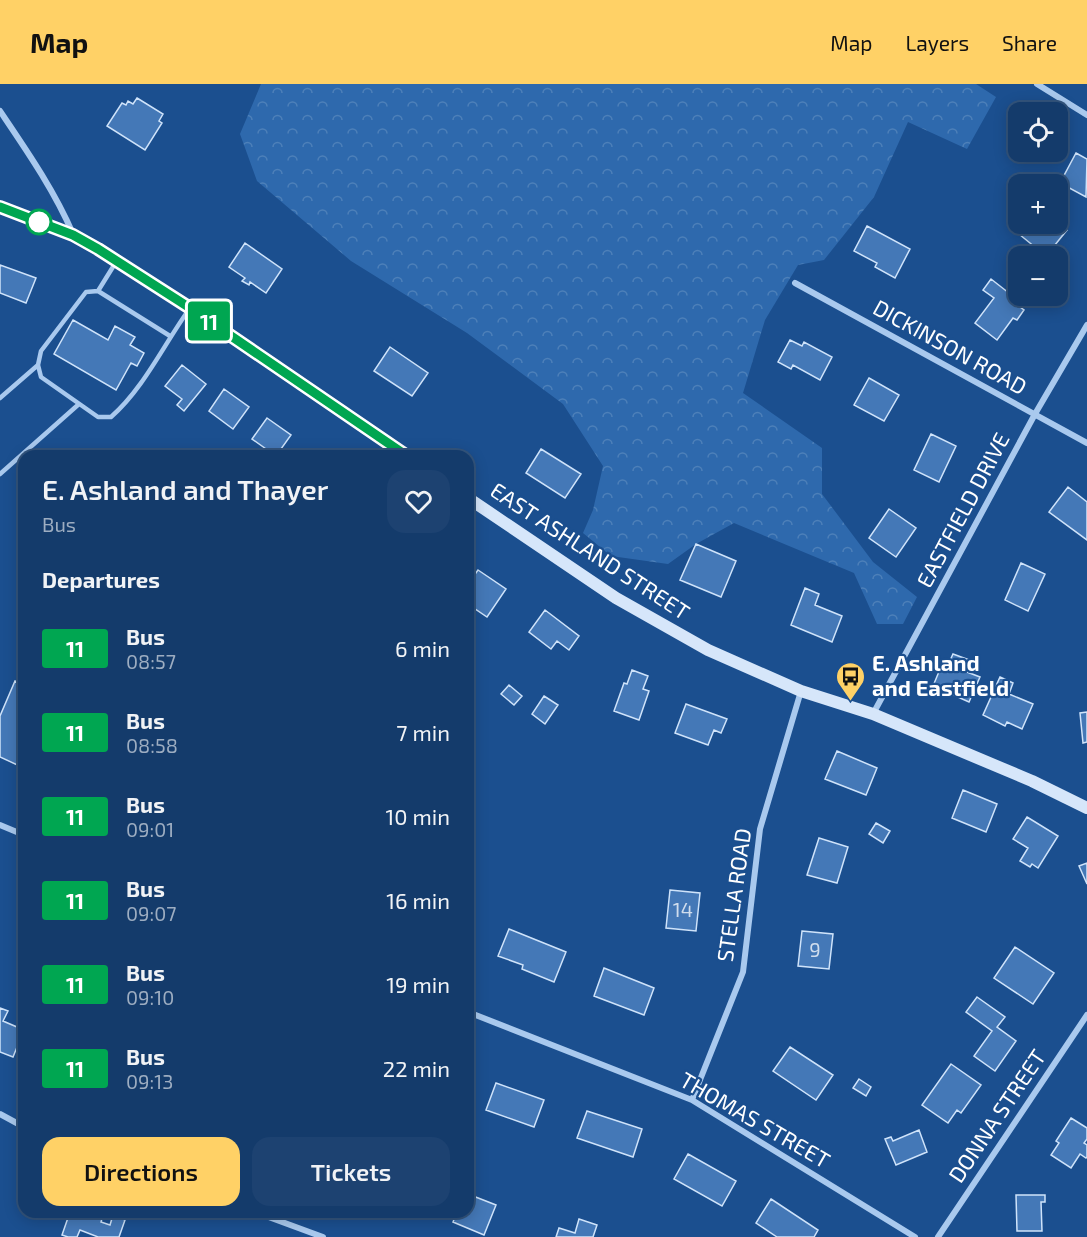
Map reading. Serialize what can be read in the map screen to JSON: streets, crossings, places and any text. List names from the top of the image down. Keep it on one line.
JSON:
{"streets":{"main road":["EAST ASHLAND STREET"],"street":["DICKINSON ROAD","EASTFIELD DRIVE","STELLA ROAD","DONNA STREET","THOMAS STREET"]},"crossings":[["DICKINSON ROAD","EASTFIELD DRIVE"],["EASTFIELD DRIVE","EAST ASHLAND STREET"],["EAST ASHLAND STREET","STELLA ROAD"],["STELLA ROAD","THOMAS STREET"]],"places":{"bus stop":["E. Ashland and Eastfield"]},"lines":["bus line 11"],"house_numbers":["14","9"],"page":{"header":"Map","nav":["Map","Layers","Share"],"on_map":"11","map_buttons":["+","−"],"heading":[["E. Ashland and Thayer","Bus"],"Departures"],"list":[{"mark":"11","name":"Bus","note":"08:57","value":"6 min"},{"mark":"11","name":"Bus","note":"08:58","value":"7 min"},{"mark":"11","name":"Bus","note":"09:01","value":"10 min"},{"mark":"11","name":"Bus","note":"09:07","value":"16 min"},{"mark":"11","name":"Bus","note":"09:10","value":"19 min"},{"mark":"11","name":"Bus","note":"09:13","value":"22 min"}],"buttons":["Directions","Tickets"]}}
